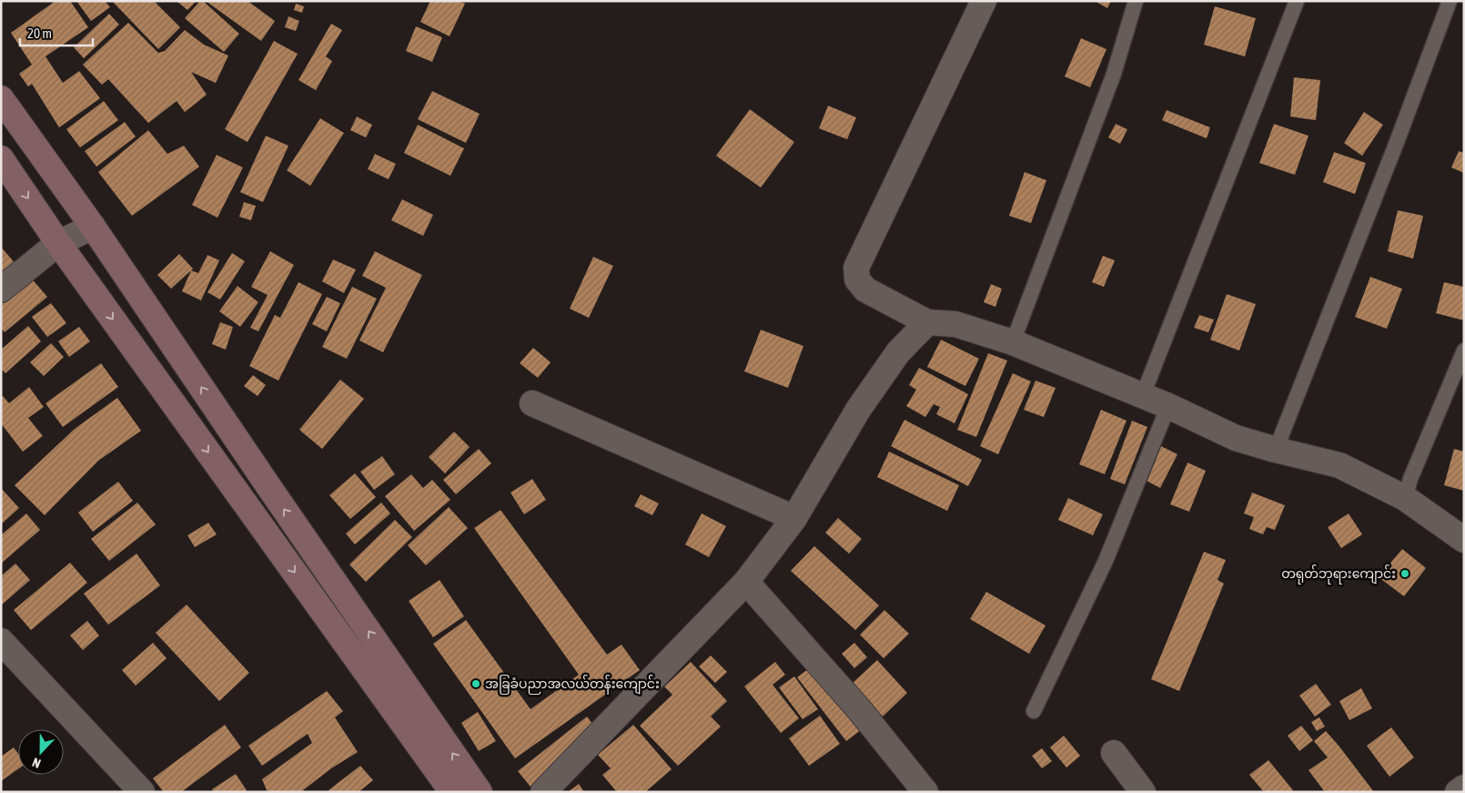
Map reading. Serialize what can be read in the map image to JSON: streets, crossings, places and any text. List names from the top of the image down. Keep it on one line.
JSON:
{"places":["တရုတ်ဘုရားကျောင်း","အခြခံပညာအလယ်တန်းကျောင်း"],"scale_bar":"20 m","north":"bottom"}
